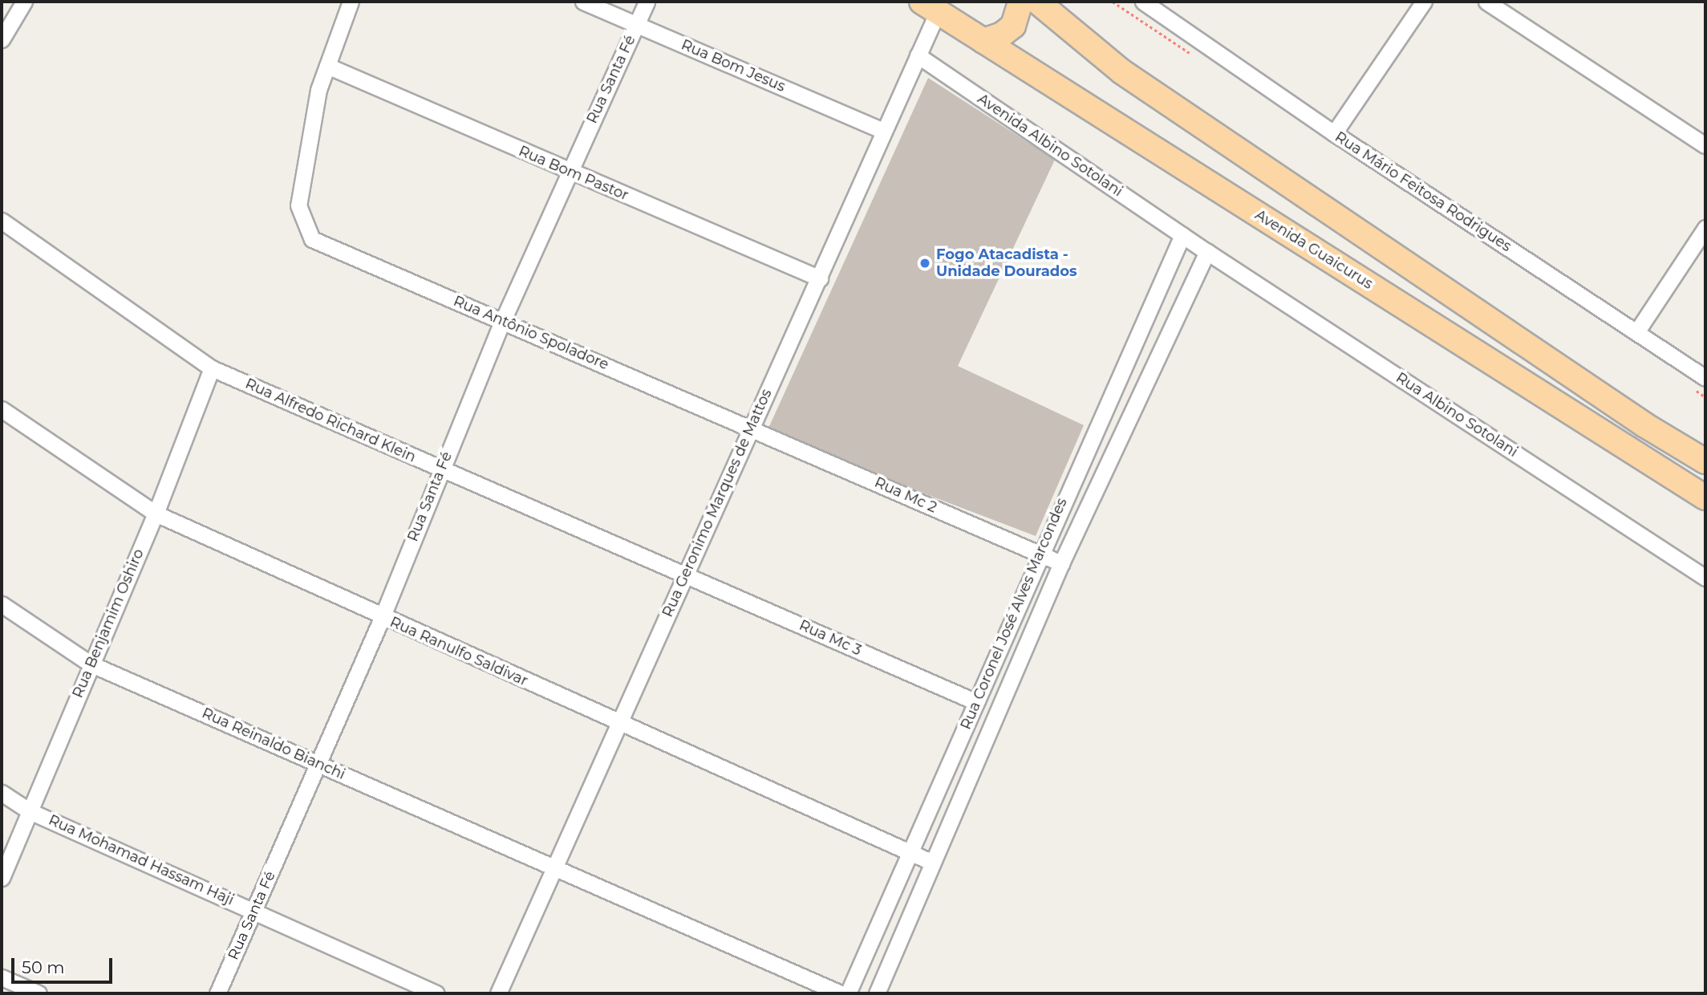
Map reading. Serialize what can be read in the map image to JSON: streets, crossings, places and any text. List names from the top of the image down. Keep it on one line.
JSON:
{"streets":{"main road":["Avenida Guaicurus"],"street":["Rua Bom Jesus","Rua Santa Fé","Avenida Albino Sotolani","Rua Bom Pastor","Rua Mário Feitosa Rodrigues","Rua Antônio Spoladore","Rua Albino Sotolani","Rua Alfredo Richard Klein","Rua Mc 2","Rua Geronimo Marques de Mattos","Rua Coronel José Alves Marcondes","Rua Benjamim Oshiro","Rua Mc 3","Rua Ranulfo Saldivar","Rua Reinaldo Bianchi","Rua Mohamad Hassam Haji"]},"crossings":[["Rua Bom Jesus","Rua Santa Fé"],["Rua Bom Jesus","Rua Geronimo Marques de Mattos"],["Rua Santa Fé","Rua Bom Pastor"],["Rua Santa Fé","Rua Antônio Spoladore"],["Rua Santa Fé","Rua Alfredo Richard Klein"],["Rua Santa Fé","Rua Ranulfo Saldivar"],["Rua Santa Fé","Rua Reinaldo Bianchi"],["Rua Santa Fé","Rua Mohamad Hassam Haji"],["Avenida Albino Sotolani","Rua Albino Sotolani"],["Avenida Albino Sotolani","Rua Geronimo Marques de Mattos"],["Avenida Albino Sotolani","Rua Coronel José Alves Marcondes"],["Rua Bom Pastor","Rua Antônio Spoladore"],["Rua Bom Pastor","Rua Geronimo Marques de Mattos"],["Avenida Guaicurus","Rua Geronimo Marques de Mattos"],["Rua Antônio Spoladore","Rua Mc 2"],["Rua Antônio Spoladore","Rua Geronimo Marques de Mattos"],["Rua Albino Sotolani","Rua Coronel José Alves Marcondes"],["Rua Alfredo Richard Klein","Rua Geronimo Marques de Mattos"],["Rua Alfredo Richard Klein","Rua Benjamim Oshiro"],["Rua Alfredo Richard Klein","Rua Mc 3"],["Rua Mc 2","Rua Geronimo Marques de Mattos"],["Rua Mc 2","Rua Coronel José Alves Marcondes"],["Rua Geronimo Marques de Mattos","Rua Mc 3"],["Rua Geronimo Marques de Mattos","Rua Ranulfo Saldivar"],["Rua Geronimo Marques de Mattos","Rua Reinaldo Bianchi"],["Rua Coronel José Alves Marcondes","Rua Mc 3"],["Rua Coronel José Alves Marcondes","Rua Ranulfo Saldivar"],["Rua Benjamim Oshiro","Rua Ranulfo Saldivar"],["Rua Benjamim Oshiro","Rua Reinaldo Bianchi"],["Rua Benjamim Oshiro","Rua Mohamad Hassam Haji"]],"places":["Fogo Atacadista - Unidade Dourados"],"scale_bar":"50 m"}
